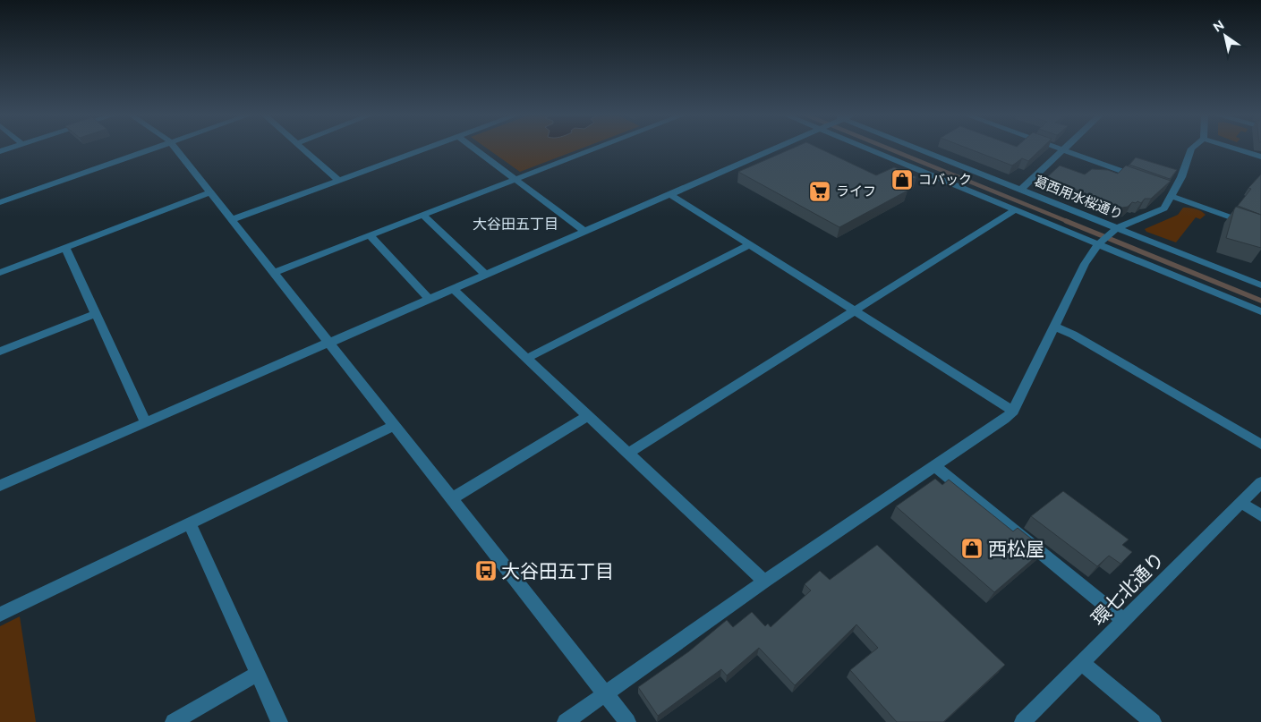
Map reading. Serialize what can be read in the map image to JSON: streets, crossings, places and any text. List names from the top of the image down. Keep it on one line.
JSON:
{"streets":{"street":["葛西用水桜通り","環七北通り"]},"districts":["大谷田五丁目"],"places":{"shop":["コバック","西松屋"],"supermarket":["ライフ"],"bus stop":["大谷田五丁目"]},"north":"top left"}
